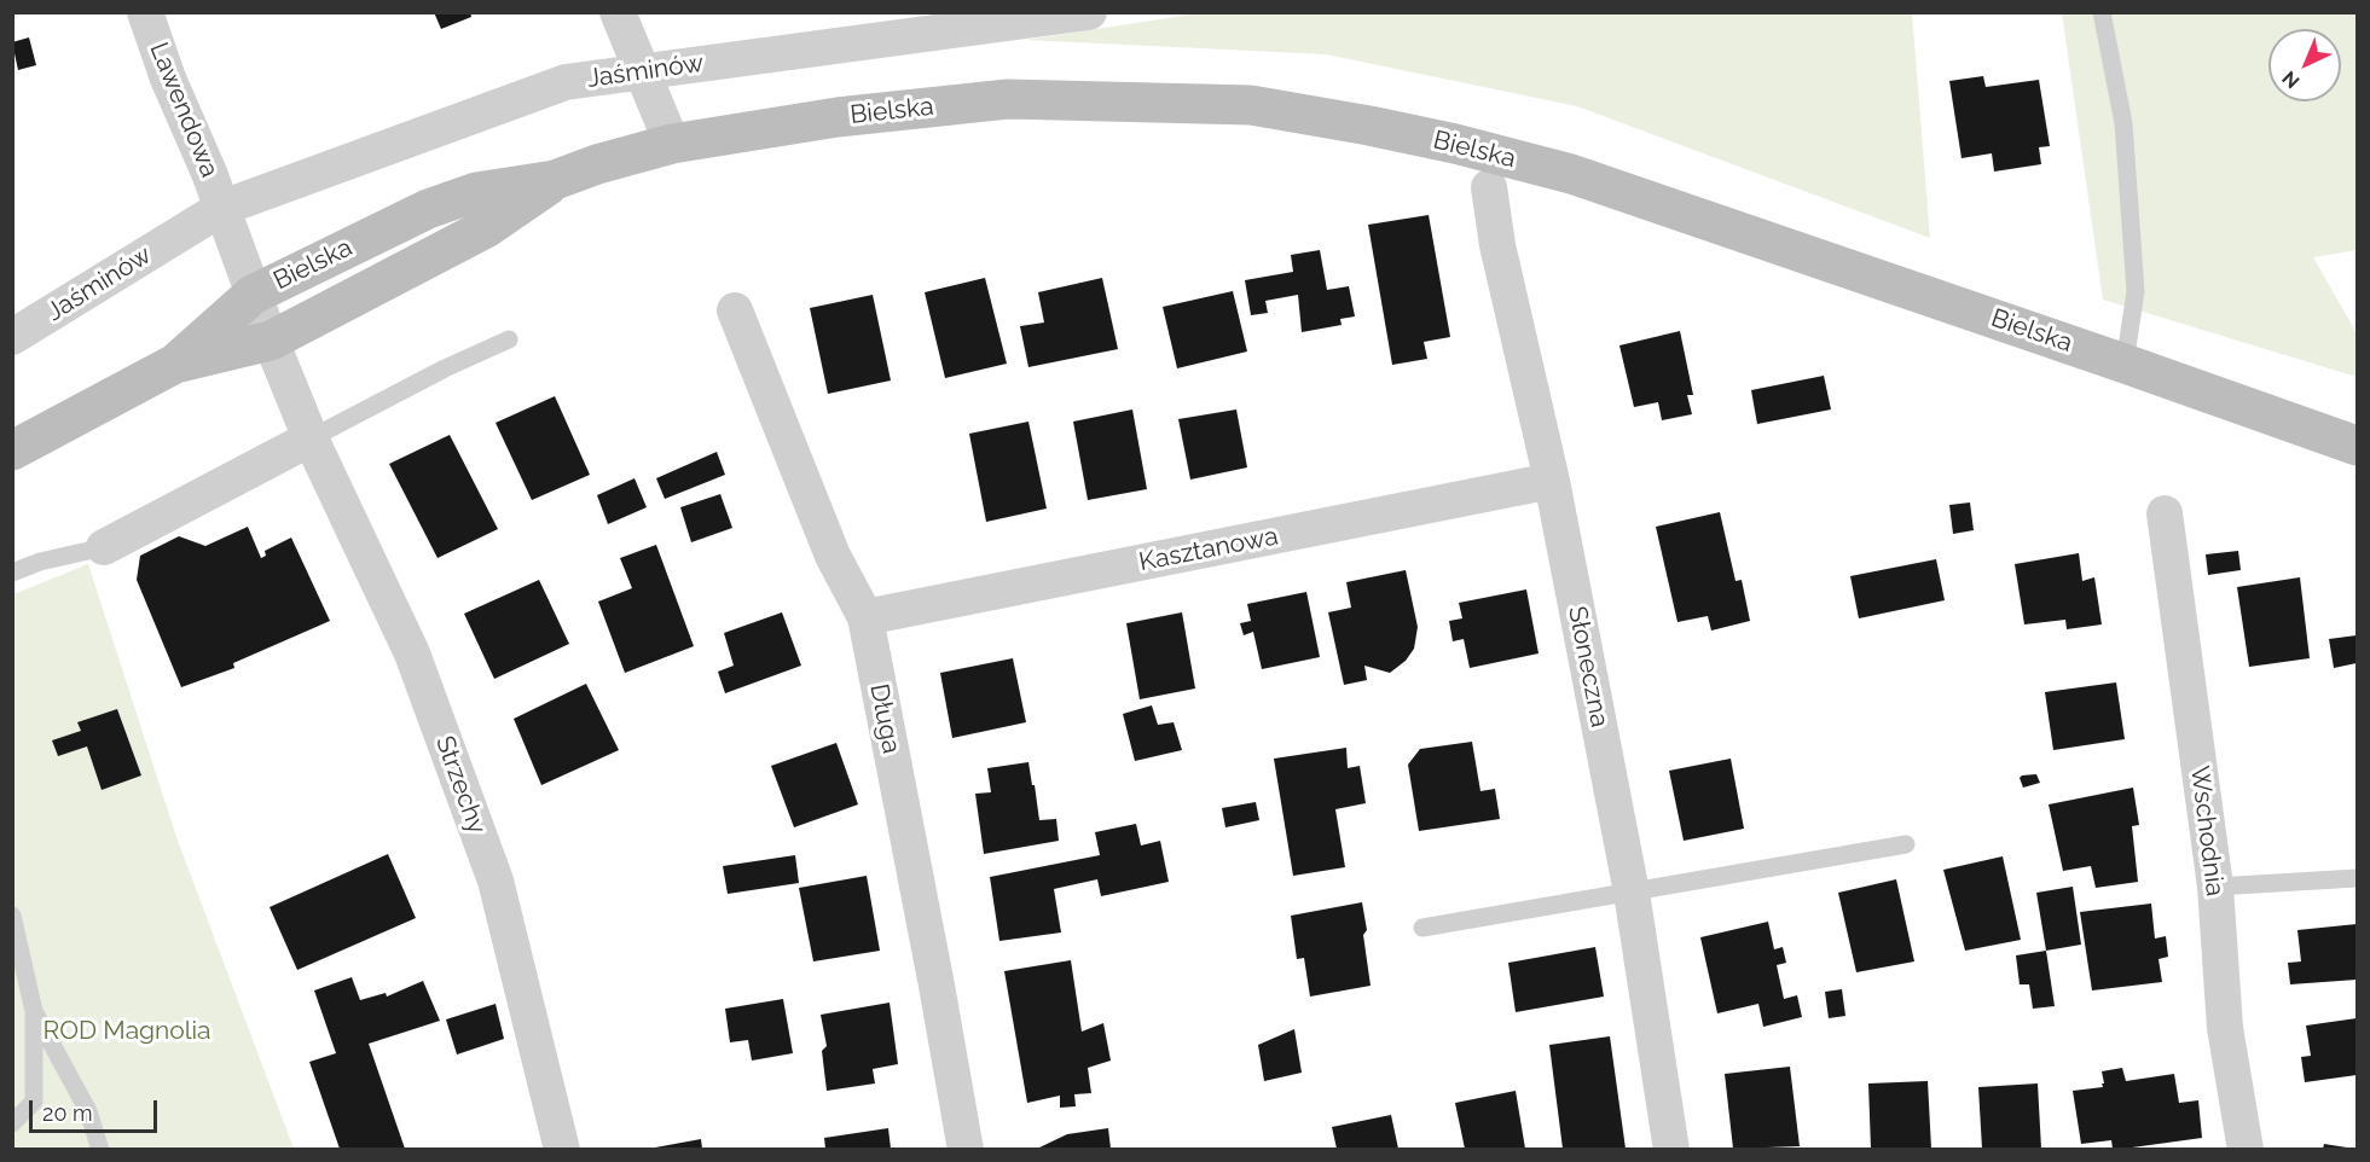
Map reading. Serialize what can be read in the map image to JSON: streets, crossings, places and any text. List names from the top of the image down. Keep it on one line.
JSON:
{"streets":{"main road":["Bielska"],"street":["Jaśminów","Lawendowa","Kasztanowa","Słoneczna","Długa","Strzechy","Wschodnia"]},"crossings":[["Jaśminów","Lawendowa"],["Bielska","Strzechy"],["Kasztanowa","Słoneczna"],["Kasztanowa","Długa"]],"parks":["ROD Magnolia"],"scale_bar":"20 m","north":"bottom left"}
